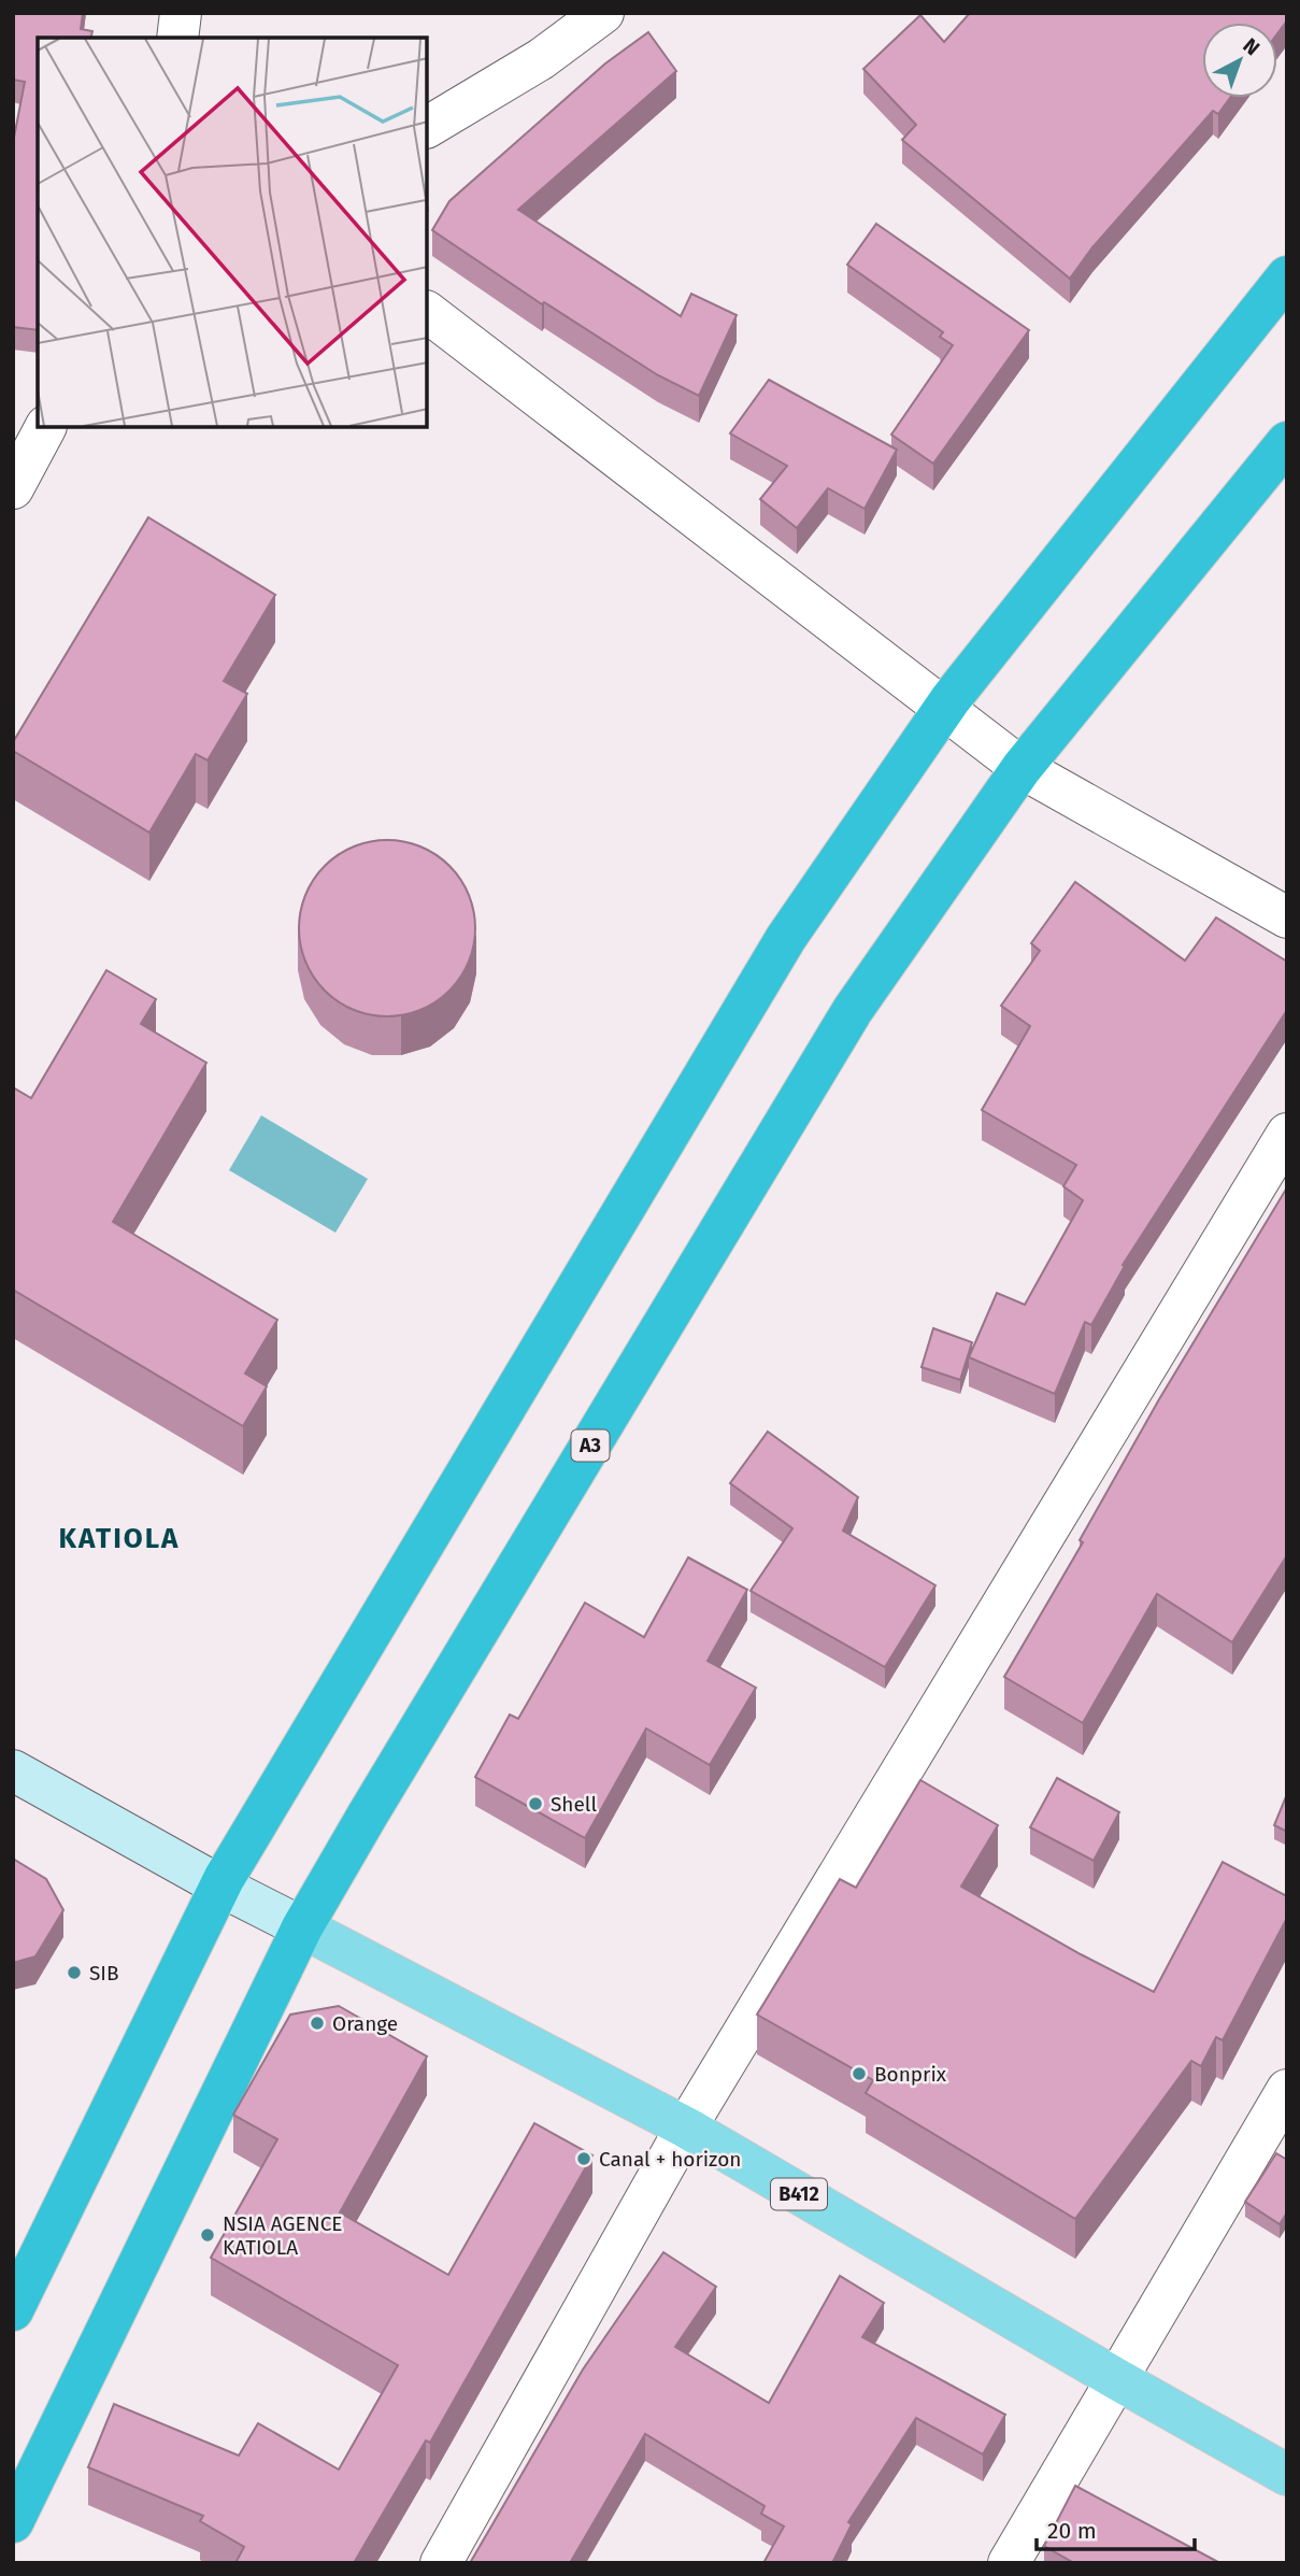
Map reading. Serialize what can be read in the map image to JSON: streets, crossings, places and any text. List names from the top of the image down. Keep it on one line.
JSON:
{"streets":{"highway":["A3"],"main road":["B412"]},"crossings":[["A3","B412"]],"districts":["KATIOLA"],"places":["Shell","SIB","Orange","Bonprix","Canal + horizon","NSIA AGENCE KATIOLA"],"scale_bar":"20 m","north":"top right"}
